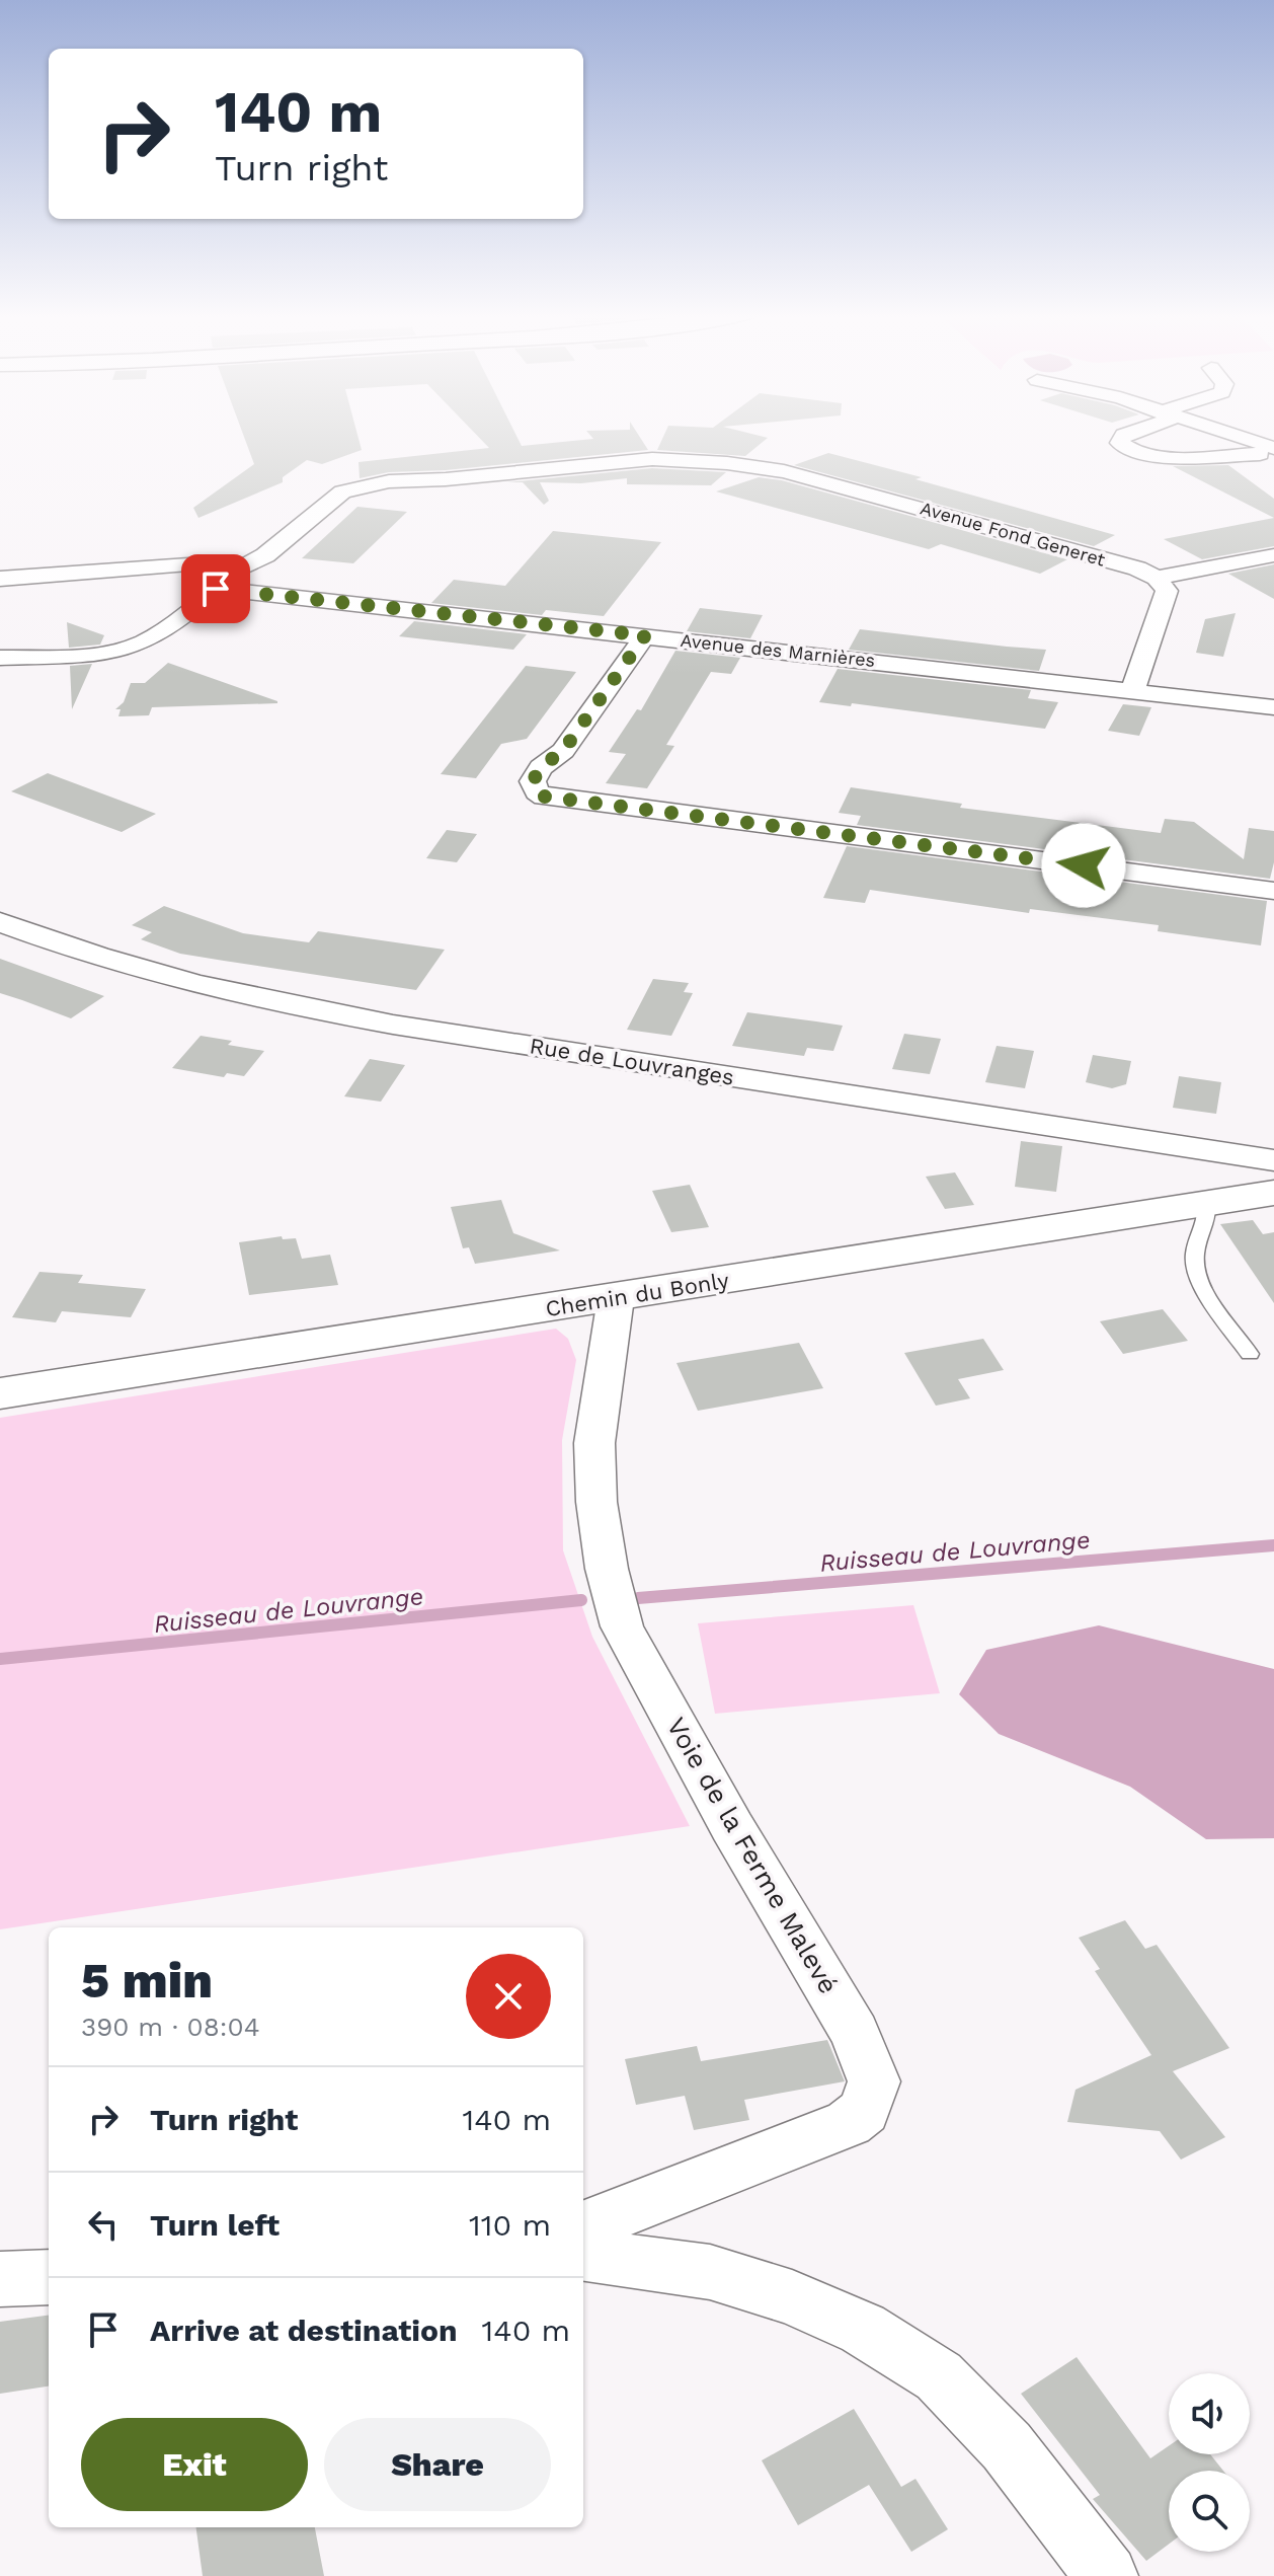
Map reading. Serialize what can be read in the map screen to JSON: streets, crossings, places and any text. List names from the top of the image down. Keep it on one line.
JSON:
{"streets":{"street":["Avenue Fond Generet","Avenue des Marnières","Rue de Louvranges","Chemin du Bonly","Voie de la Ferme Malevé"]},"crossings":[["Chemin du Bonly","Voie de la Ferme Malevé"]],"water":["Ruisseau de Louvrange"],"page":{"turn":["140 m","Turn right"],"heading":["5 min","390 m · 08:04"],"list":[{"name":"Turn right","value":"140 m"},{"name":"Turn left","value":"110 m"},{"name":"Arrive at destination","value":"140 m"}],"buttons":["Exit","Share"]}}
